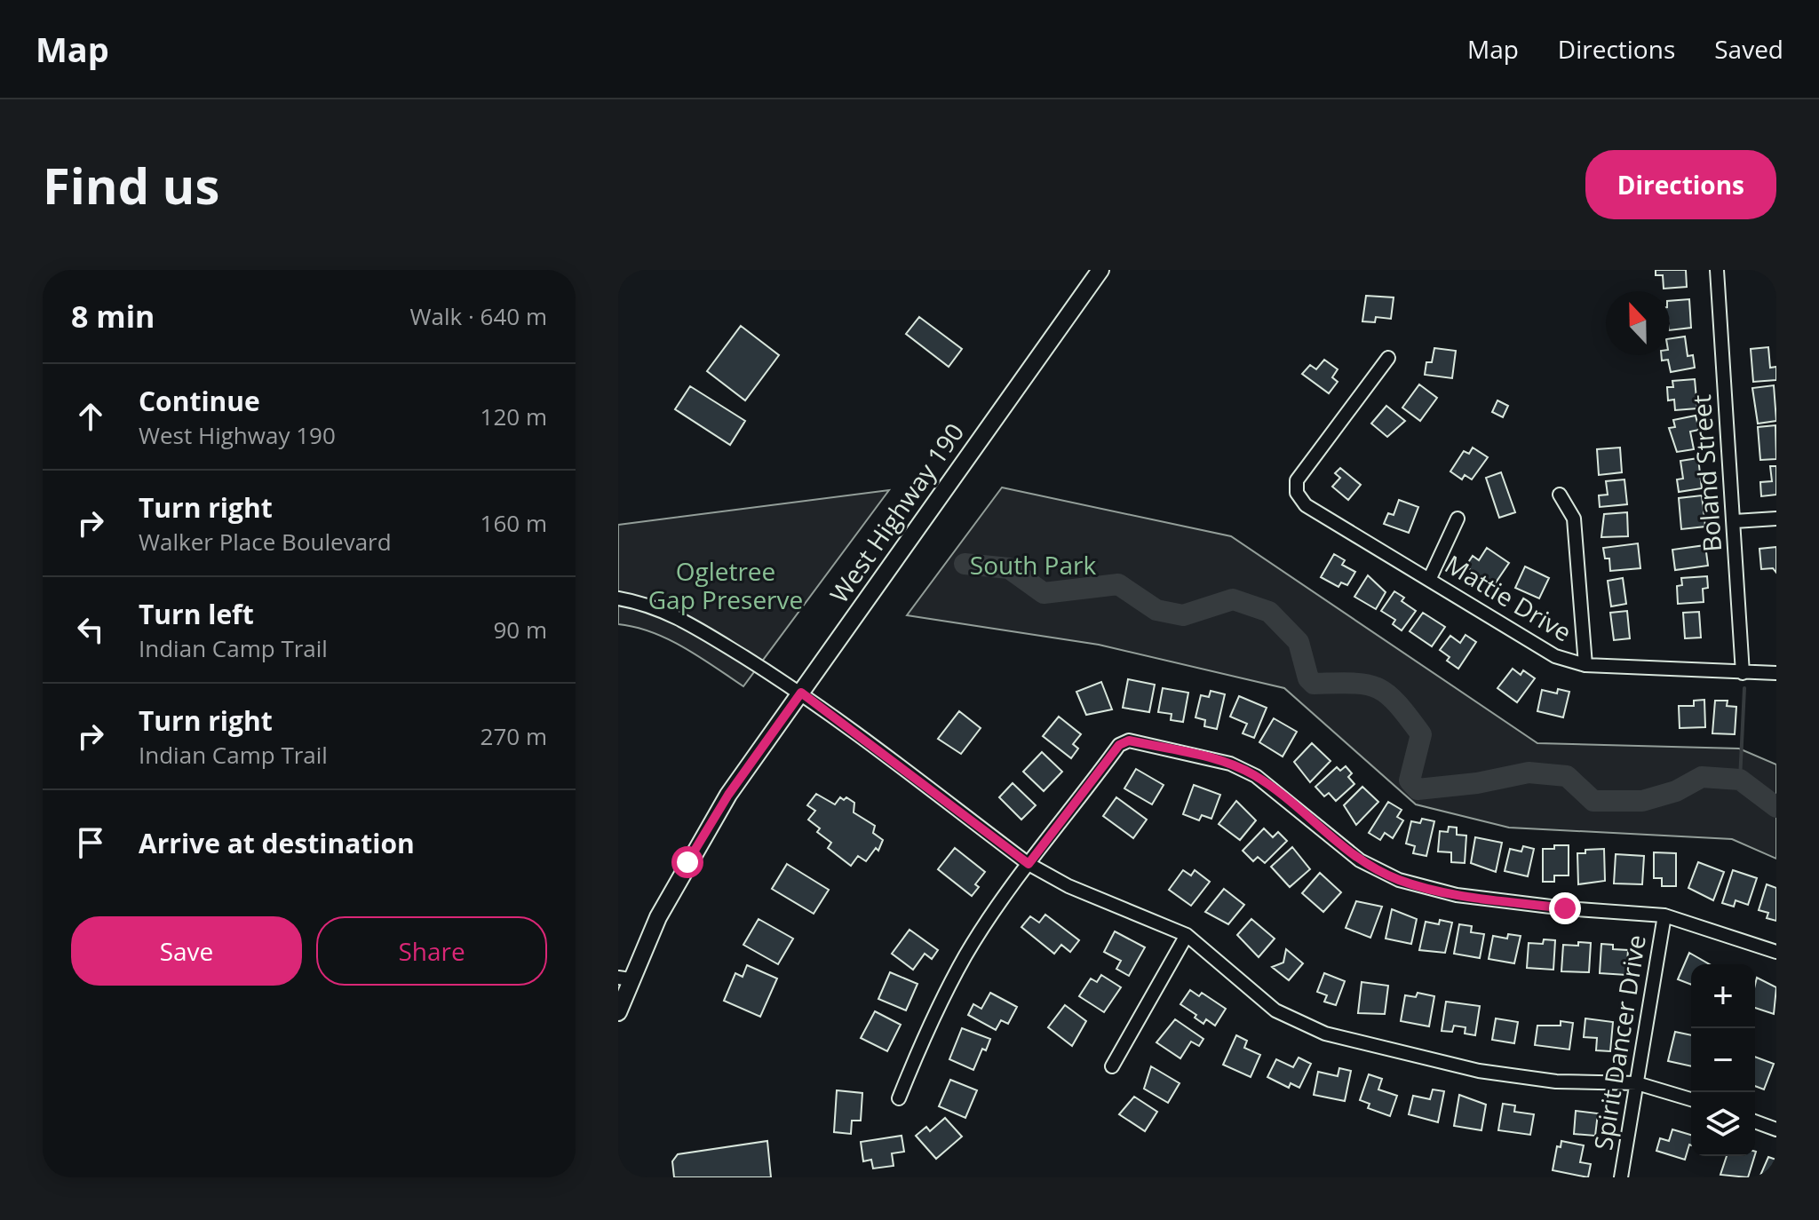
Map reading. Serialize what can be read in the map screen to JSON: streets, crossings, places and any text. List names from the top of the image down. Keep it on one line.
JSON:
{"streets":{"main road":["West Highway 190"],"street":["Boland Street","Mattie Drive","Spirit Dancer Drive"]},"crossings":[["Boland Street","Mattie Drive"]],"parks":["South Park","Ogletree Gap Preserve"],"north":"top","page":{"header":"Map","nav":["Map","Directions","Saved"],"buttons":["Directions",["Save","Share"]],"title":"Find us","heading":["8 min","Walk · 640 m"],"list":[["Continue","West Highway 190","120 m"],["Turn right","Walker Place Boulevard","160 m"],["Turn left","Indian Camp Trail","90 m"],["Turn right","Indian Camp Trail","270 m"],"Arrive at destination"],"map_buttons":["+","−"]}}
